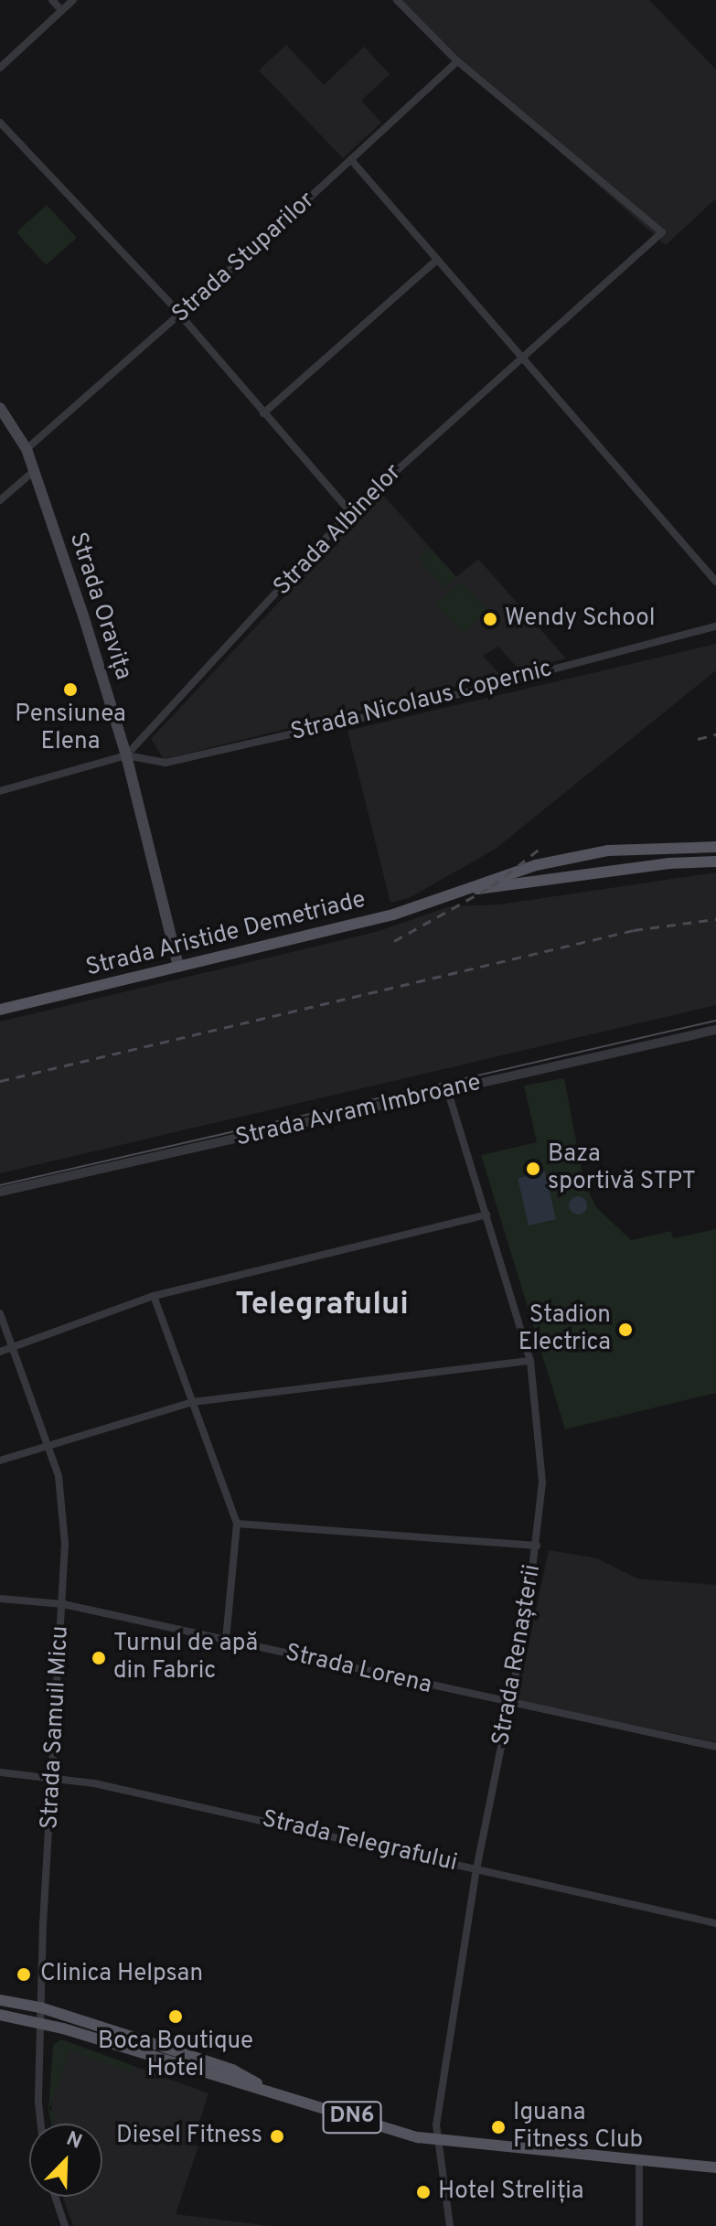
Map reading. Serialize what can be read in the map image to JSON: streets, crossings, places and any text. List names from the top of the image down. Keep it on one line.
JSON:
{"streets":{"main road":["Strada Oravița","Strada Aristide Demetriade","DN6"],"street":["Strada Stuparilor","Strada Albinelor","Strada Nicolaus Copernic","Strada Avram Imbroane","Strada Renașterii","Strada Lorena","Strada Samuil Micu","Strada Telegrafului"]},"crossings":[["Strada Stuparilor","Strada Albinelor"],["Strada Stuparilor","Strada Oravița"],["Strada Albinelor","Strada Oravița"],["Strada Albinelor","Strada Nicolaus Copernic"],["Strada Oravița","Strada Nicolaus Copernic"],["Strada Oravița","Strada Aristide Demetriade"],["Strada Avram Imbroane","Strada Renașterii"],["Strada Renașterii","Strada Lorena"],["Strada Renașterii","Strada Telegrafului"],["Strada Renașterii","DN6"],["Strada Lorena","Strada Samuil Micu"],["Strada Samuil Micu","Strada Telegrafului"],["Strada Samuil Micu","DN6"]],"districts":["Telegrafului"],"places":["Wendy School","Pensiunea Elena","Baza sportivă STPT","Stadion Electrica","Turnul de apă din Fabric","Clinica Helpsan","Boca Boutique Hotel","Iguana Fitness Club","Diesel Fitness","Hotel Streliția"],"north":"top right"}
